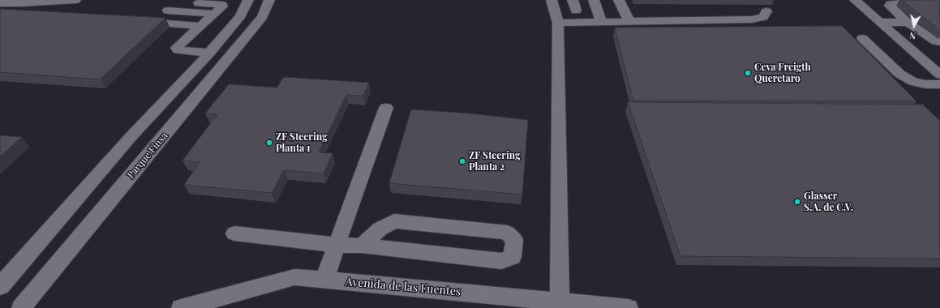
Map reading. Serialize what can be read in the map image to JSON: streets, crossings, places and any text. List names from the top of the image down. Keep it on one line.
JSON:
{"streets":{"street":["Parque Finsa","Avenida de las Fuentes"]},"places":["Ceva Freigth Queretaro","ZF Steering Planta 1","ZF Steering Planta 2","Glasser S.A. de C.V."],"north":"bottom"}
